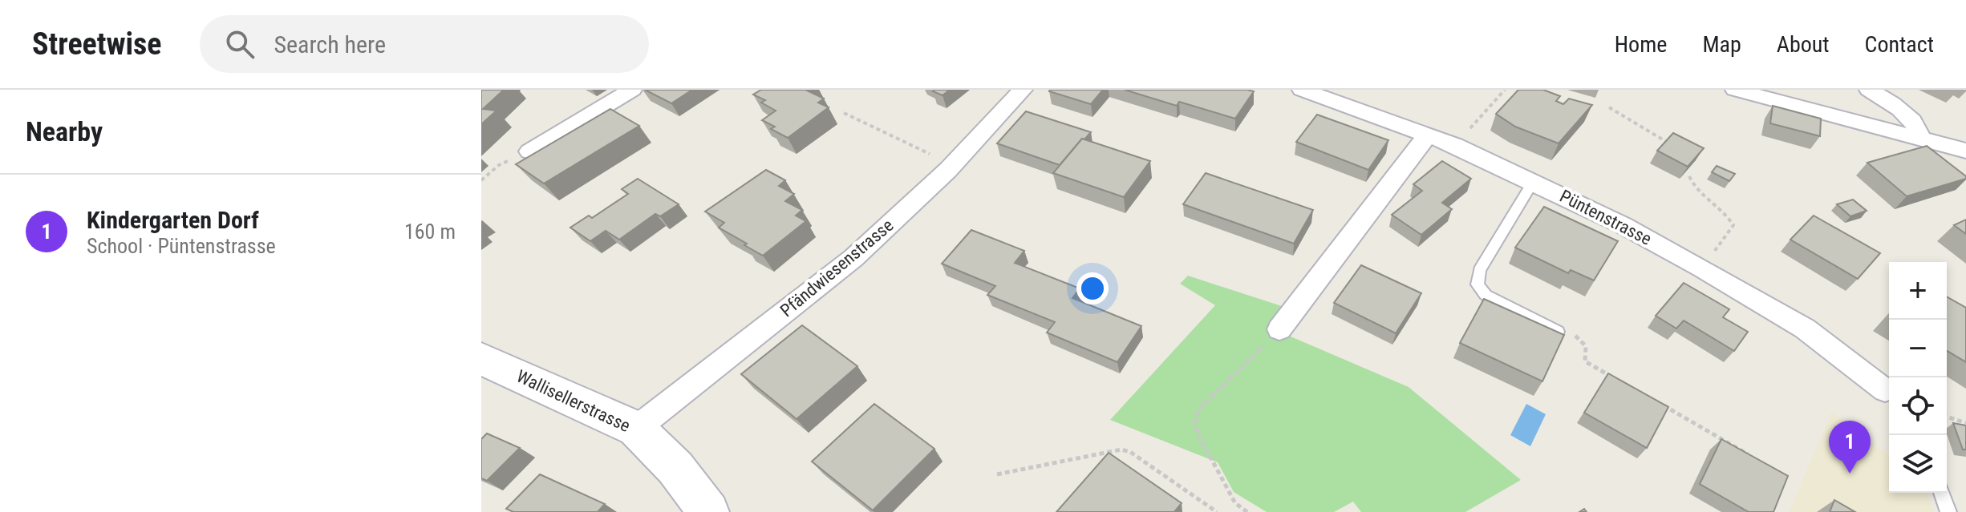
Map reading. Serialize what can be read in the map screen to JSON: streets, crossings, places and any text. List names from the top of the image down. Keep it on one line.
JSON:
{"streets":{"main road":["Wallisellerstrasse"],"street":["Püntenstrasse","Pfändwiesenstrasse"]},"crossings":[["Pfändwiesenstrasse","Wallisellerstrasse"]],"page":{"header":"Streetwise","search":"Search here","nav":["Home","Map","About","Contact"],"heading":"Nearby","list":[{"mark":"1","name":"Kindergarten Dorf","note":"School · Püntenstrasse","value":"160 m"}],"map_buttons":["+","−"],"pins":"1"}}
